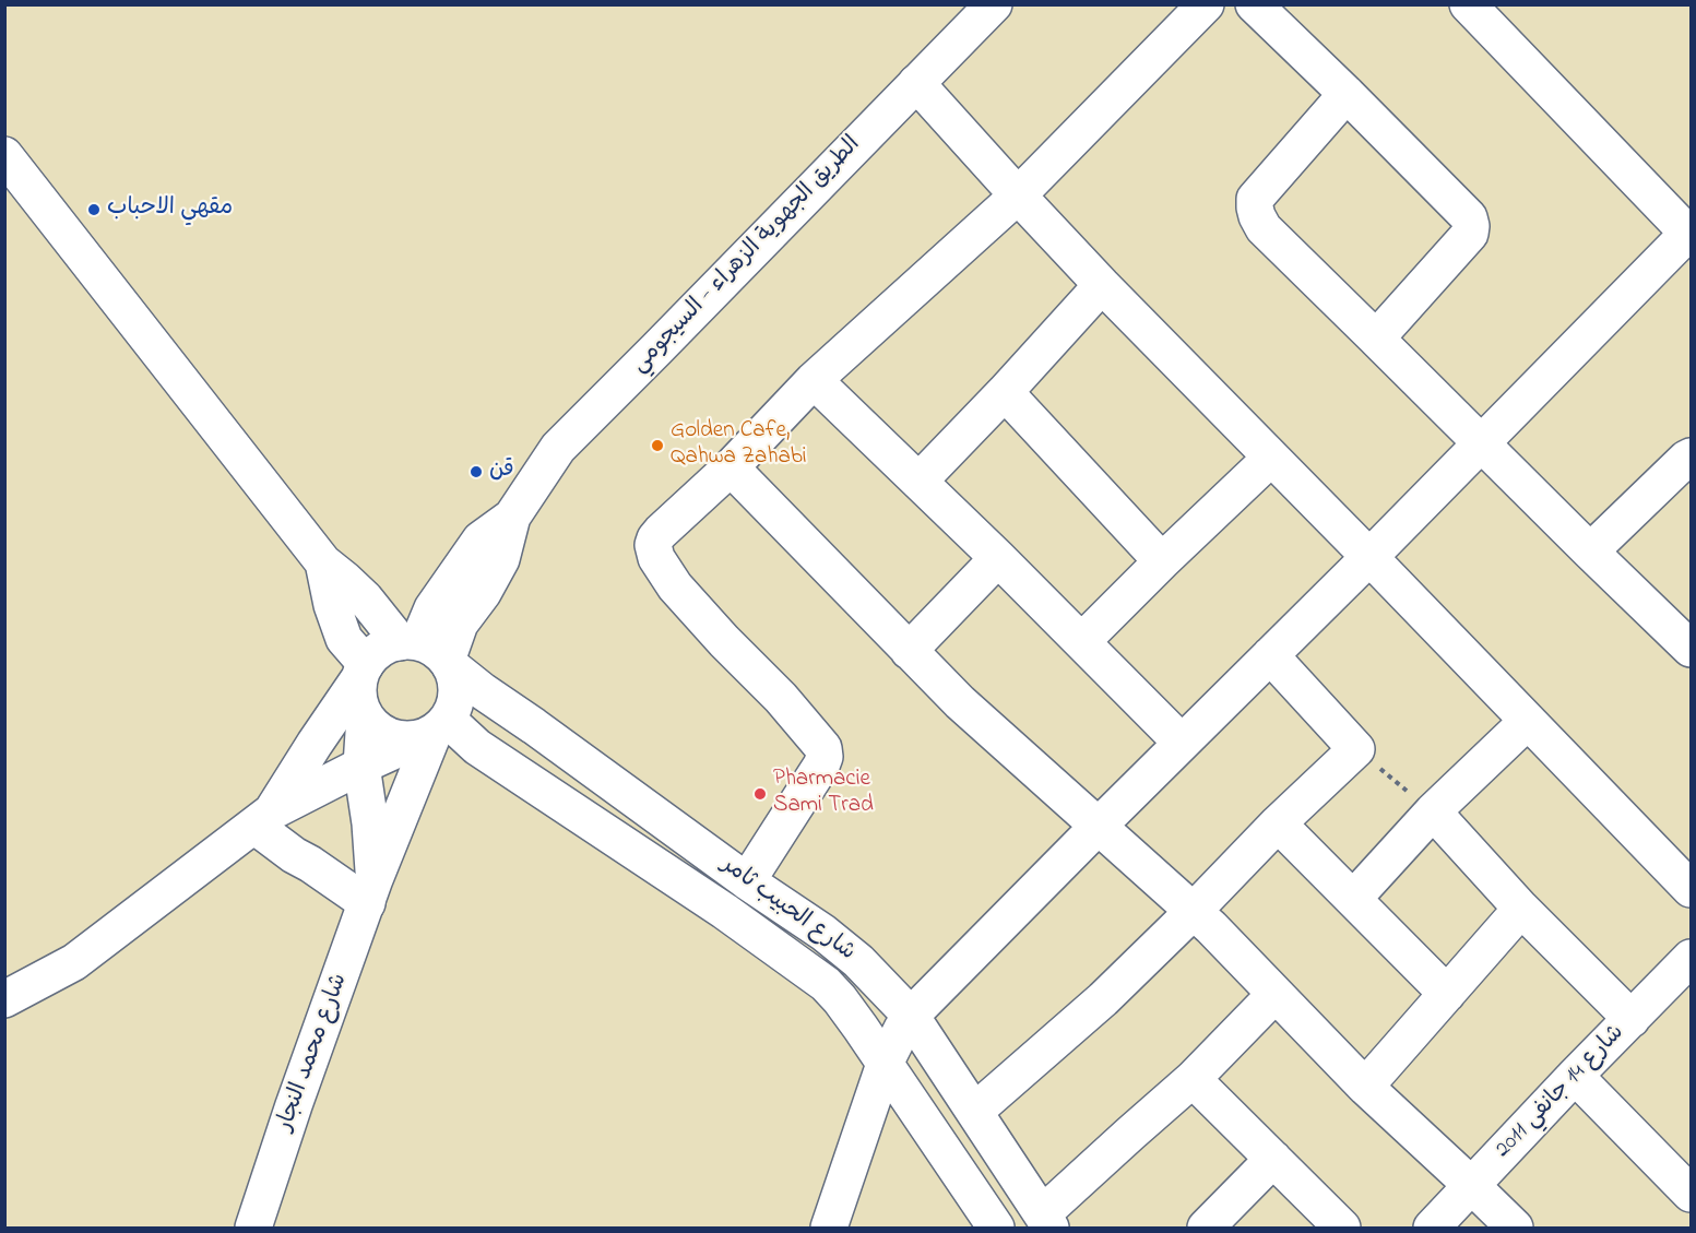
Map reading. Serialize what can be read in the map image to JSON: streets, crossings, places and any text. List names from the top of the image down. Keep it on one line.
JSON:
{"streets":{"street":["الطريق الجهوية الزهراء - السيجومي","شارع الحبيب ثامر","شارع محمد النجار","شارع 14 جانفي 2011"]},"crossings":[["الطريق الجهوية الزهراء - السيجومي","شارع الحبيب ثامر"],["الطريق الجهوية الزهراء - السيجومي","شارع محمد النجار"],["شارع الحبيب ثامر","شارع محمد النجار"]],"places":["مقهي الاحباب","Golden Cafe, Qahwa Zahabi","قن","Pharmacie Sami Trad"]}
